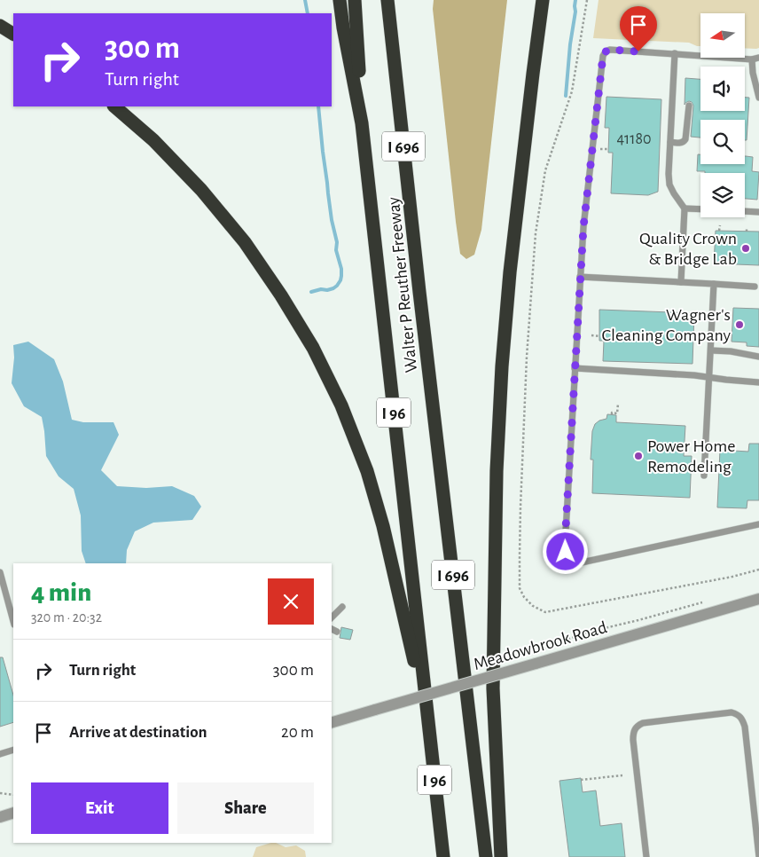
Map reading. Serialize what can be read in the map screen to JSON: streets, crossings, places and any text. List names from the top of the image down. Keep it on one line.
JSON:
{"streets":{"highway":["I 696","Walter P Reuther Freeway","I 96"],"street":["Meadowbrook Road"]},"places":["Quality Crown & Bridge Lab","Wagner's Cleaning Company","Power Home Remodeling"],"house_numbers":["41180"],"north":"left","page":{"turn":["300 m","Turn right"],"heading":["4 min","320 m · 20:32"],"list":[{"name":"Turn right","value":"300 m"},{"name":"Arrive at destination","value":"20 m"}],"buttons":["Exit","Share"]}}
